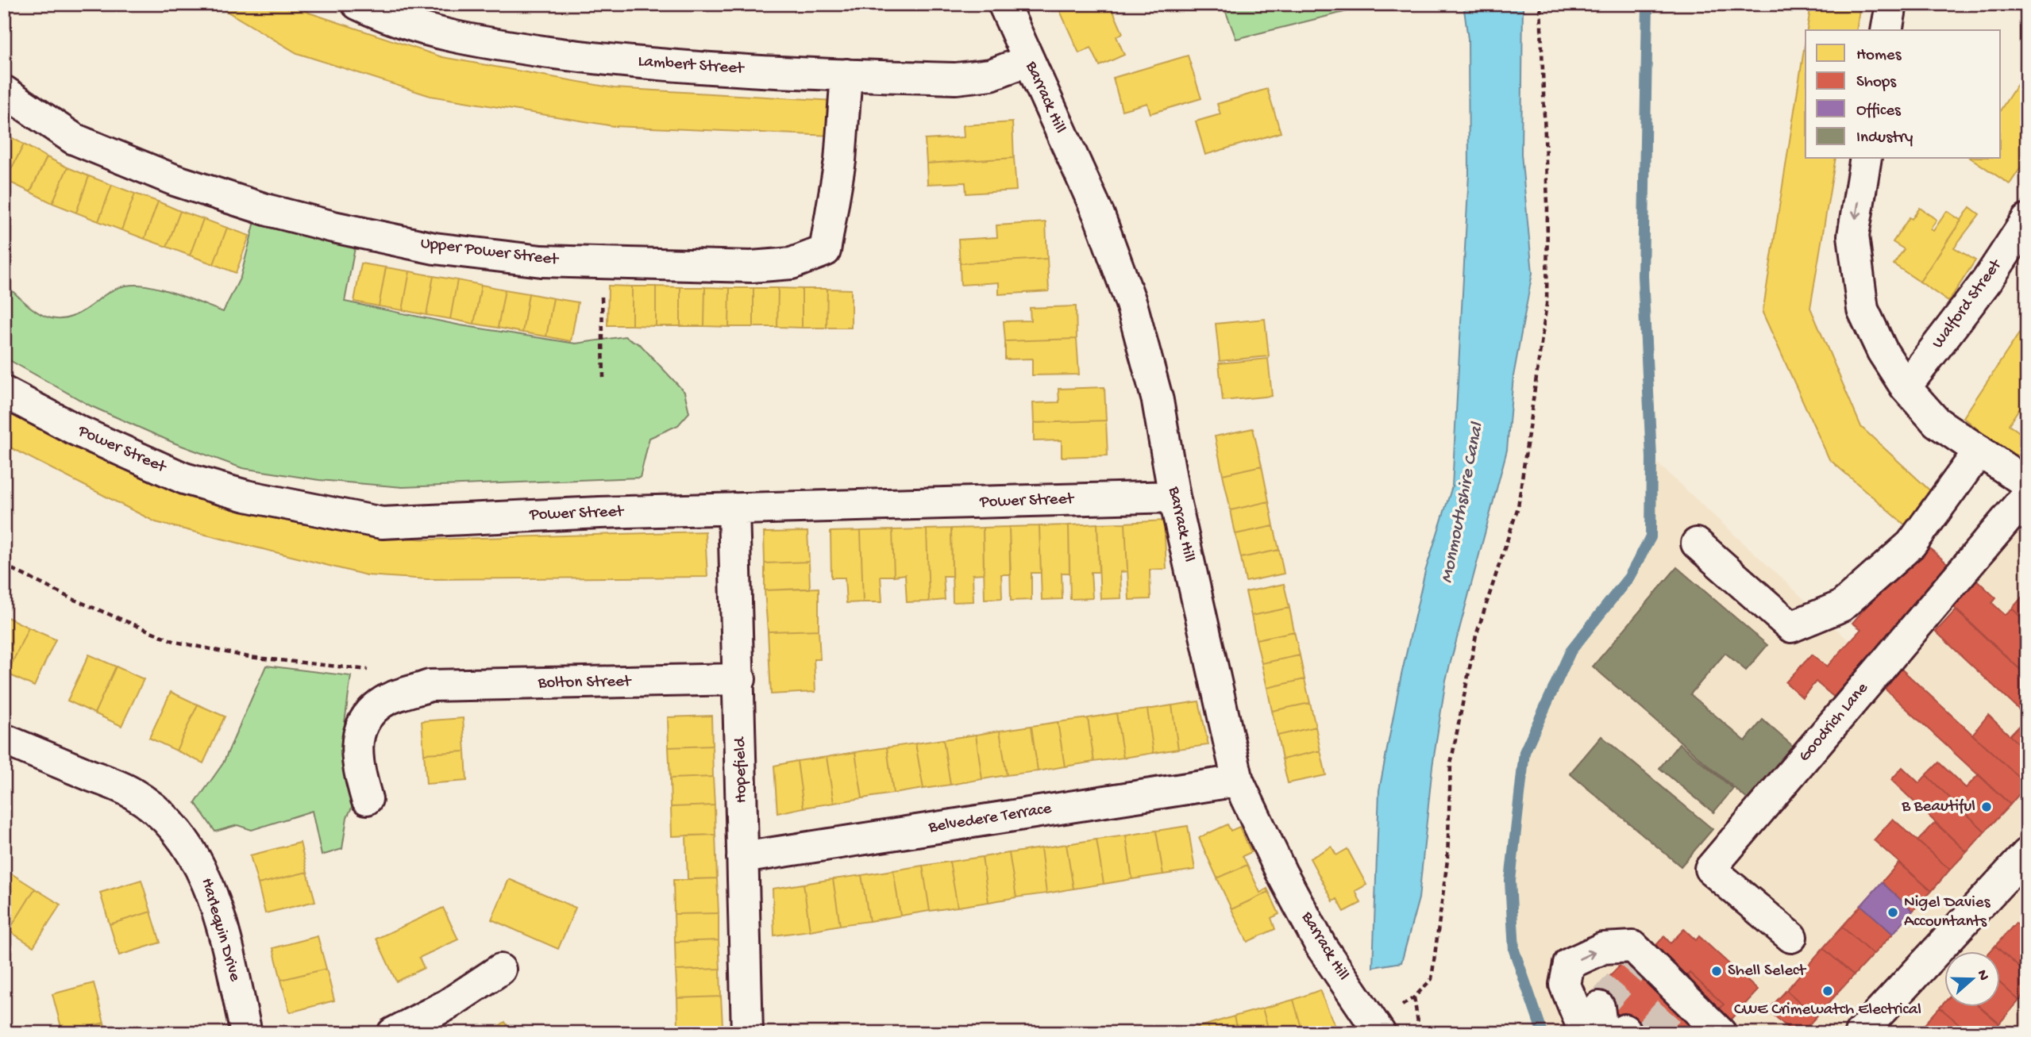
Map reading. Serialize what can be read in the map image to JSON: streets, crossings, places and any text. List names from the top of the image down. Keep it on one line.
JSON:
{"streets":{"street":["Lambert Street","Barrack Hill","Upper Power Street","Walford Street","Power Street","Bolton Street","Goodrich Lane","Hopefield","Belvedere Terrace","Harlequin Drive"]},"crossings":[["Lambert Street","Barrack Hill"],["Lambert Street","Upper Power Street"],["Barrack Hill","Power Street"],["Barrack Hill","Belvedere Terrace"],["Power Street","Hopefield"],["Bolton Street","Hopefield"],["Hopefield","Belvedere Terrace"]],"water":["Monmouthshire Canal"],"places":["B Beautiful","Nigel Davies Accountants","Shell Select","CWE Crimewatch Electrical"],"legend":["Homes","Shops","Offices","Industry"],"north":"right"}
